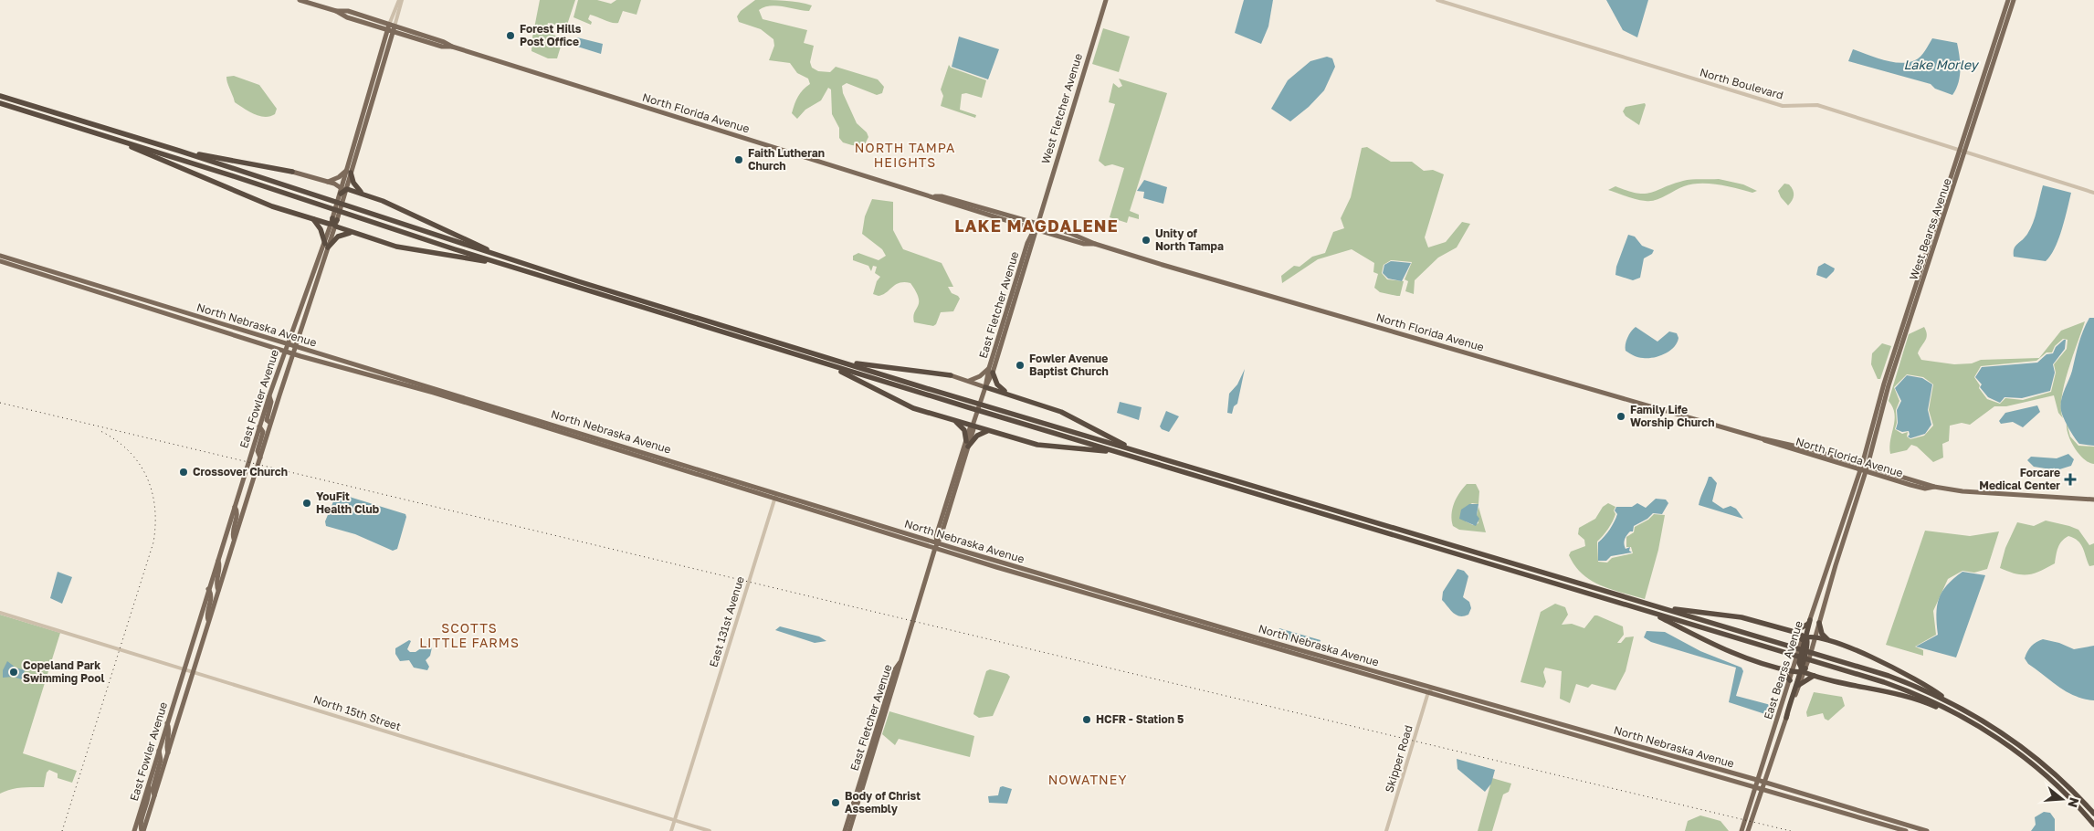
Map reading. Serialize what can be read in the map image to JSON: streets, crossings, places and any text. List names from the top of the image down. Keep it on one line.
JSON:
{"streets":{"main road":["West Fletcher Avenue","North Florida Avenue","West Bearss Avenue","East Fletcher Avenue","North Nebraska Avenue","East Fowler Avenue","East Bearss Avenue"],"street":["North Boulevard","East 131st Avenue","North 15th Street","Skipper Road"]},"crossings":[["North Boulevard","West Bearss Avenue"],["West Fletcher Avenue","North Florida Avenue"],["West Fletcher Avenue","East Fletcher Avenue"],["North Florida Avenue","West Bearss Avenue"],["North Florida Avenue","East Fletcher Avenue"],["North Florida Avenue","East Fowler Avenue"],["North Florida Avenue","East Bearss Avenue"],["West Bearss Avenue","East Bearss Avenue"],["East Fletcher Avenue","North Nebraska Avenue"],["North Nebraska Avenue","East Fowler Avenue"],["North Nebraska Avenue","East 131st Avenue"],["North Nebraska Avenue","East Bearss Avenue"],["North Nebraska Avenue","Skipper Road"],["East Fowler Avenue","North 15th Street"],["East 131st Avenue","North 15th Street"]],"districts":["NORTH TAMPA HEIGHTS","LAKE MAGDALENE","SCOTTS LITTLE FARMS","NOWATNEY"],"water":["Lake Morley"],"places":{"other":["Forest Hills Post Office","Faith Lutheran Church","Unity of North Tampa","Fowler Avenue Baptist Church","Family Life Worship Church","Crossover Church","YouFit Health Club","Copeland Park Swimming Pool","HCFR - Station 5","Body of Christ Assembly"],"health":["Forcare Medical Center"]},"north":"right"}
